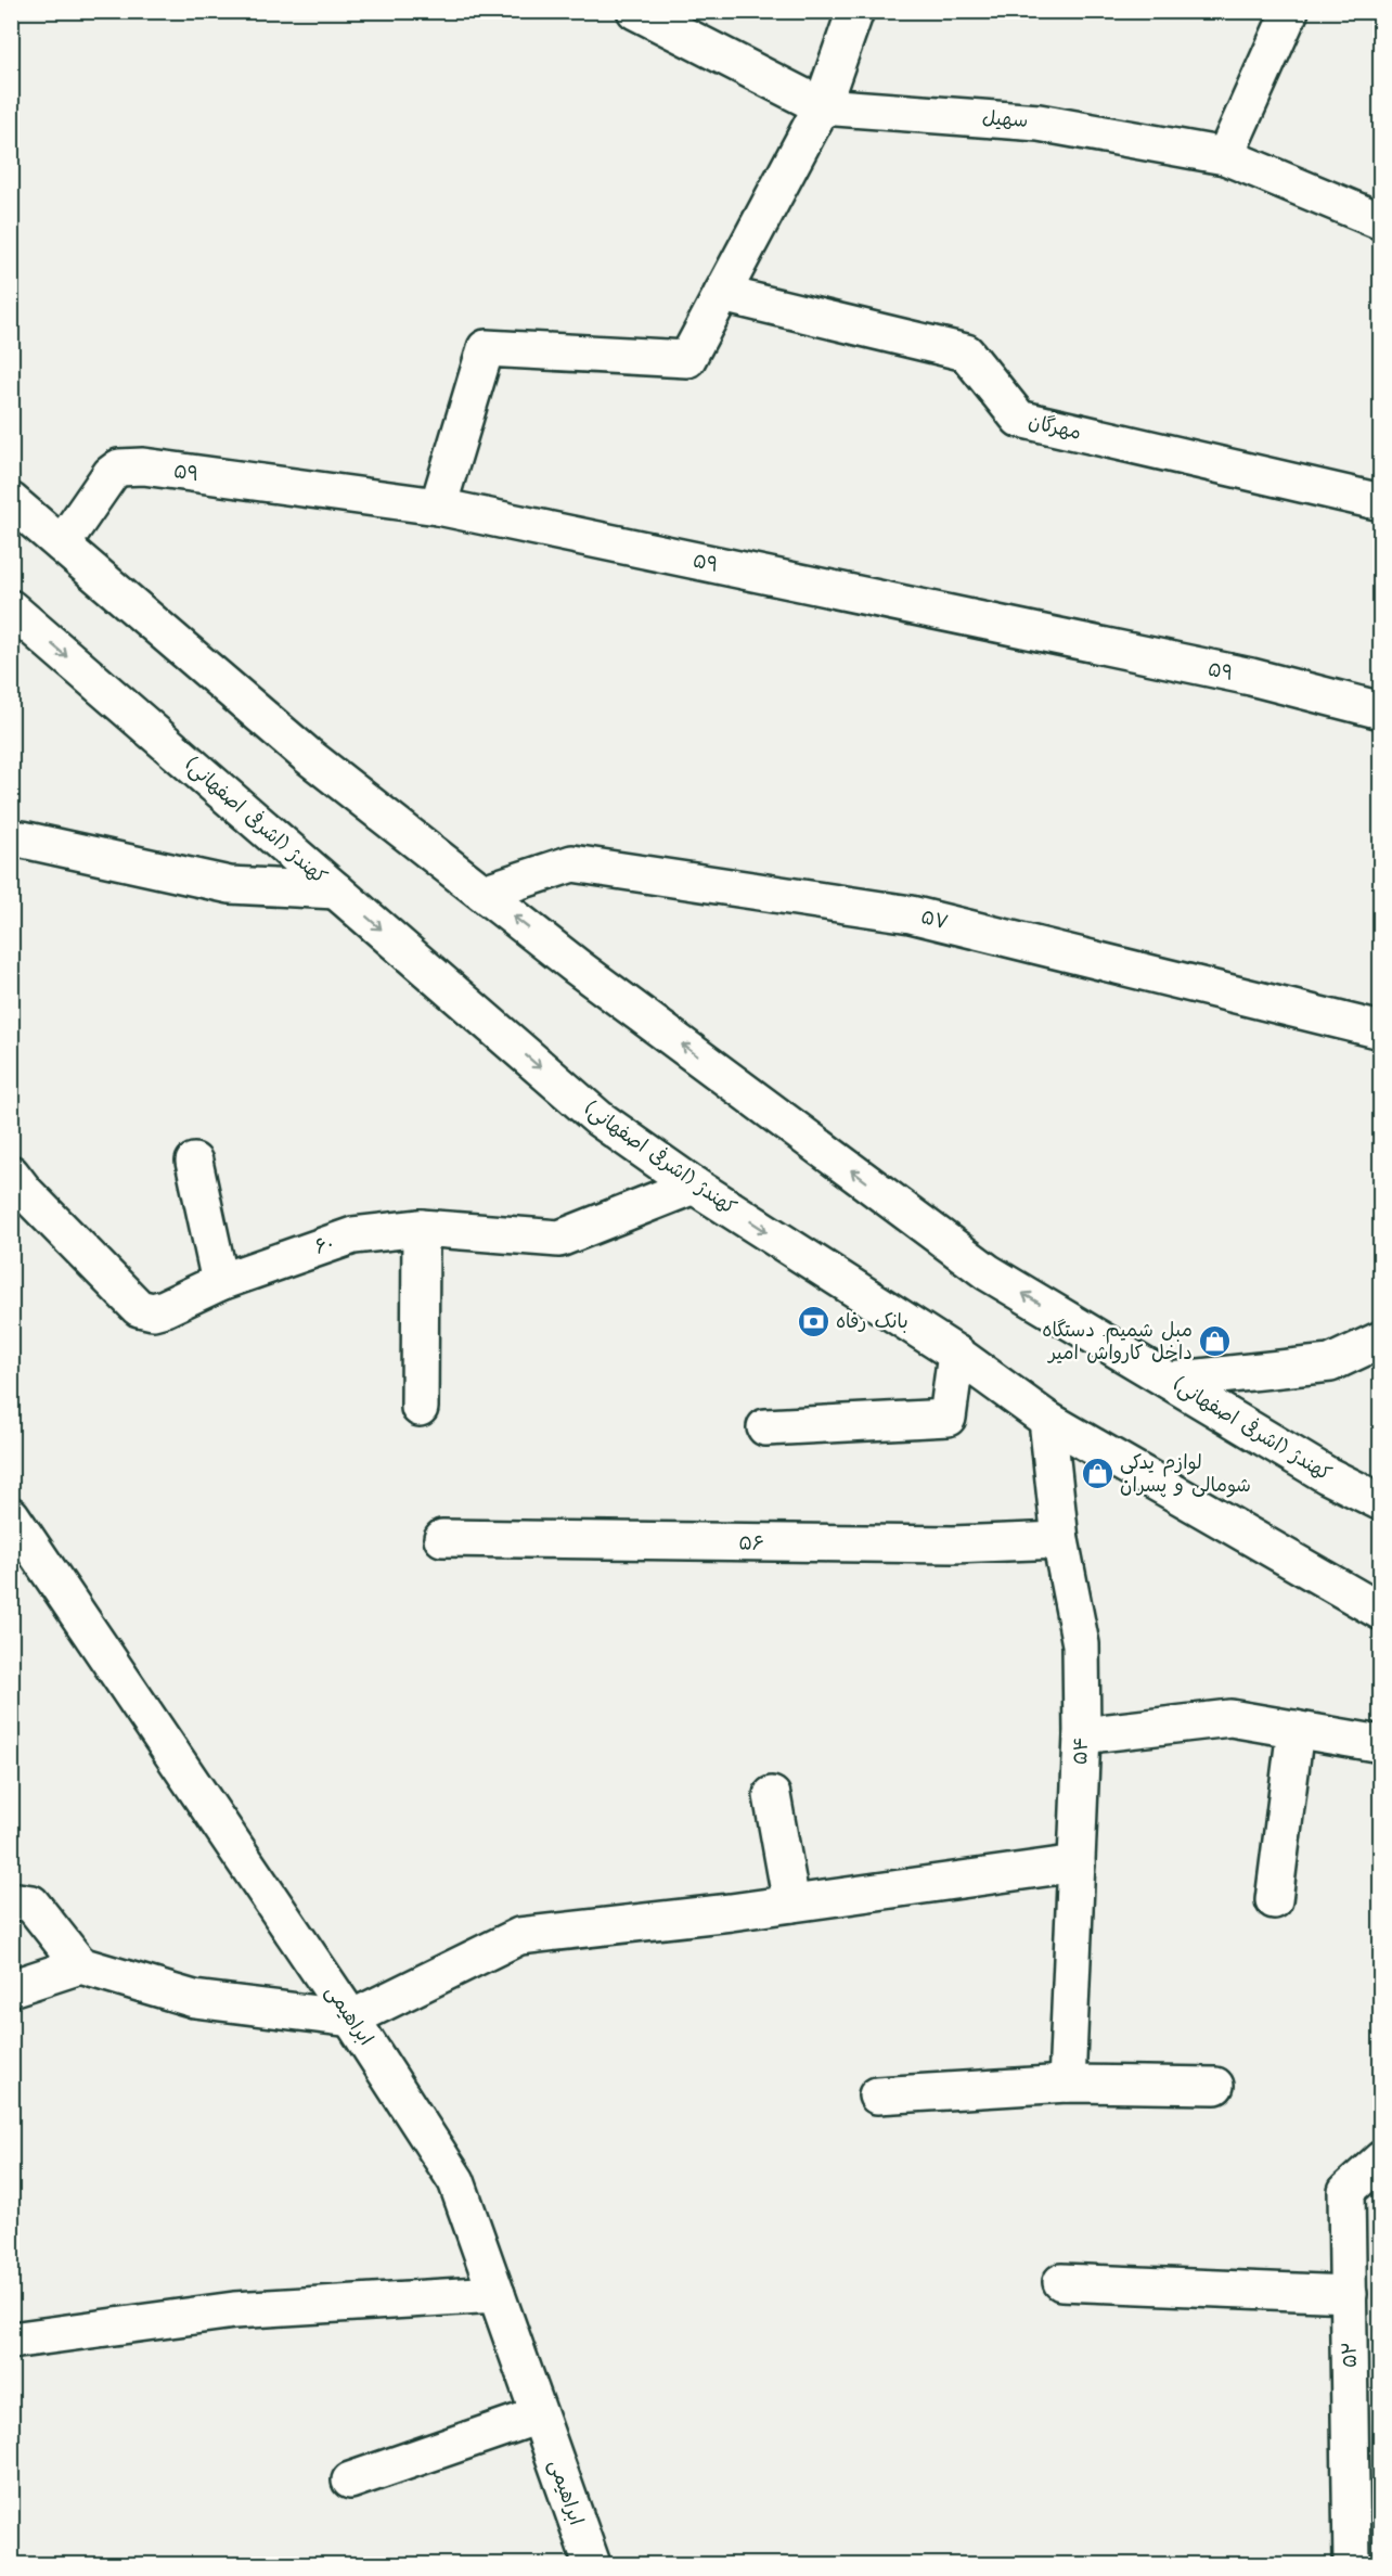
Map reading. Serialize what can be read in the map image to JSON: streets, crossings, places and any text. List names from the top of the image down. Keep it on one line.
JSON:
{"streets":{"street":["سهیل","مهرگان","۵۹","کهندژ (اشرفی اصفهانی)","۵۷","۶۰","۵۶","۵۴","ابراهیمی","۵۲"]},"crossings":[["۵۹","کهندژ (اشرفی اصفهانی)"],["کهندژ (اشرفی اصفهانی)","۵۷"],["کهندژ (اشرفی اصفهانی)","۶۰"],["کهندژ (اشرفی اصفهانی)","۵۴"],["۵۶","۵۴"]],"places":{"bank":["بانک رفاه"],"shop":["مبل شمیم. دستگاه داخل کارواش امیر","لوازم یدکی شومالی و پسران"]}}
